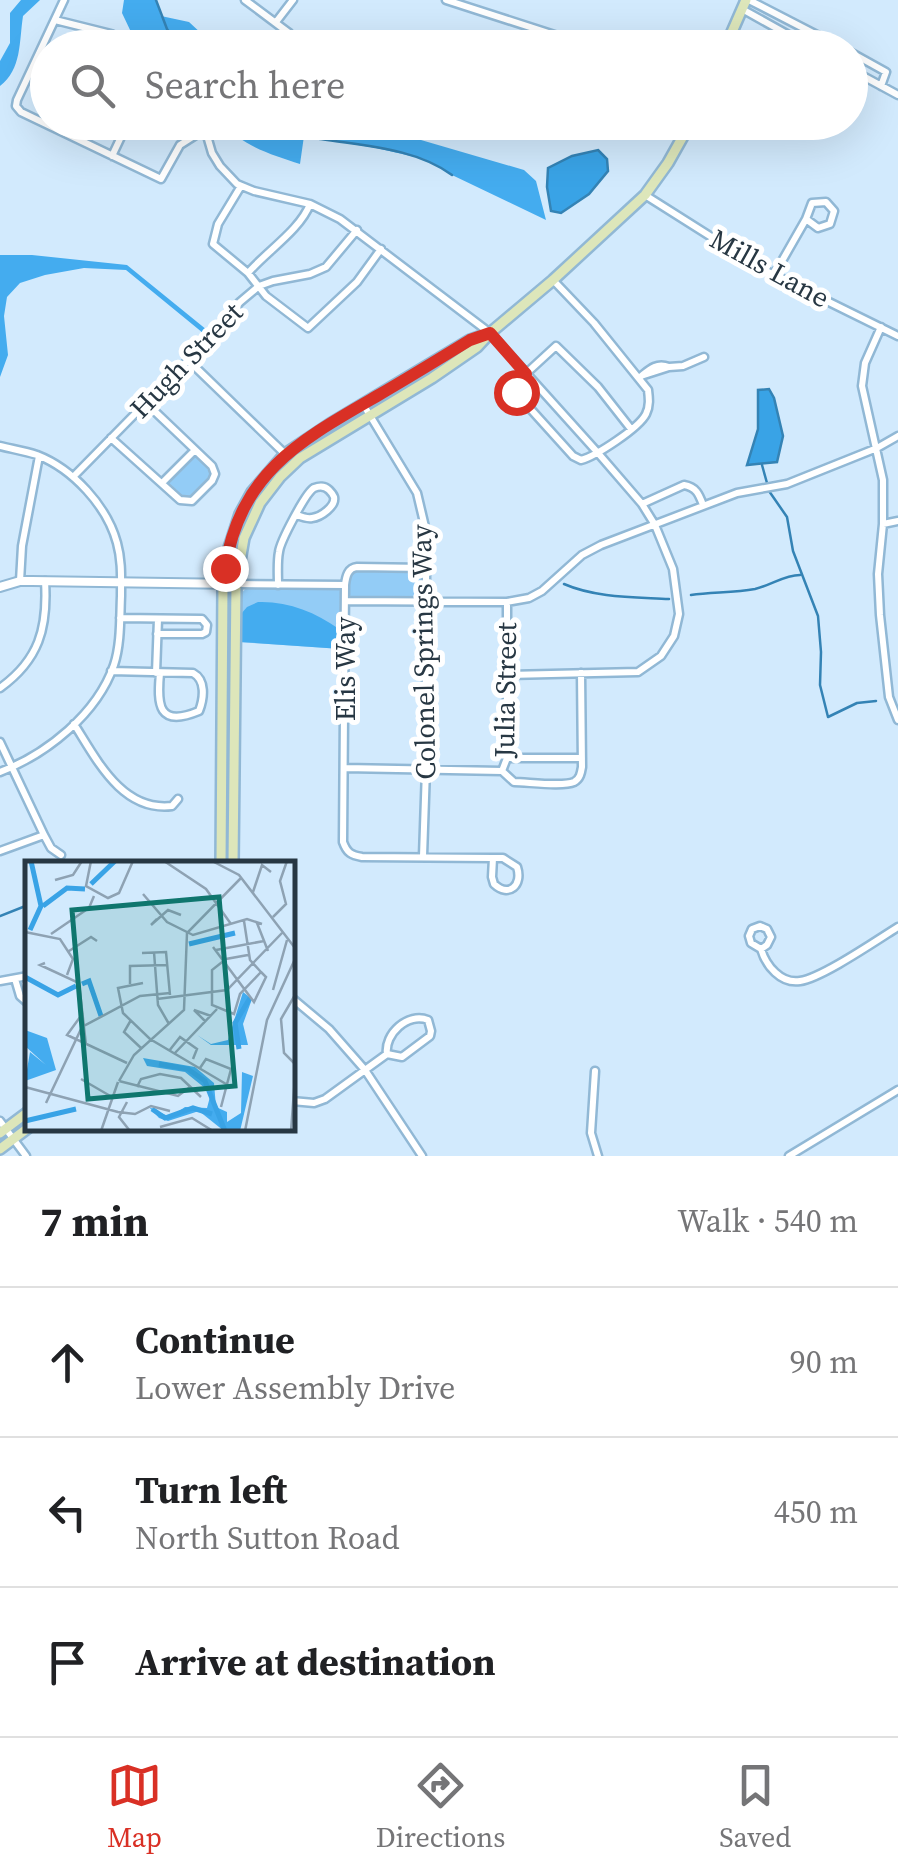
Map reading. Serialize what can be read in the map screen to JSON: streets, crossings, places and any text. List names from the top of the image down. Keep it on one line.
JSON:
{"streets":{"street":["Mills Lane","Hugh Street","Colonel Springs Way","Elis Way","Julia Street"]},"crossings":[["Colonel Springs Way","Elis Way"]],"page":{"search":"Search here","heading":["7 min","Walk · 540 m"],"list":[["Continue","Lower Assembly Drive","90 m"],["Turn left","North Sutton Road","450 m"],"Arrive at destination"],"nav":["Map","Directions","Saved"]}}
